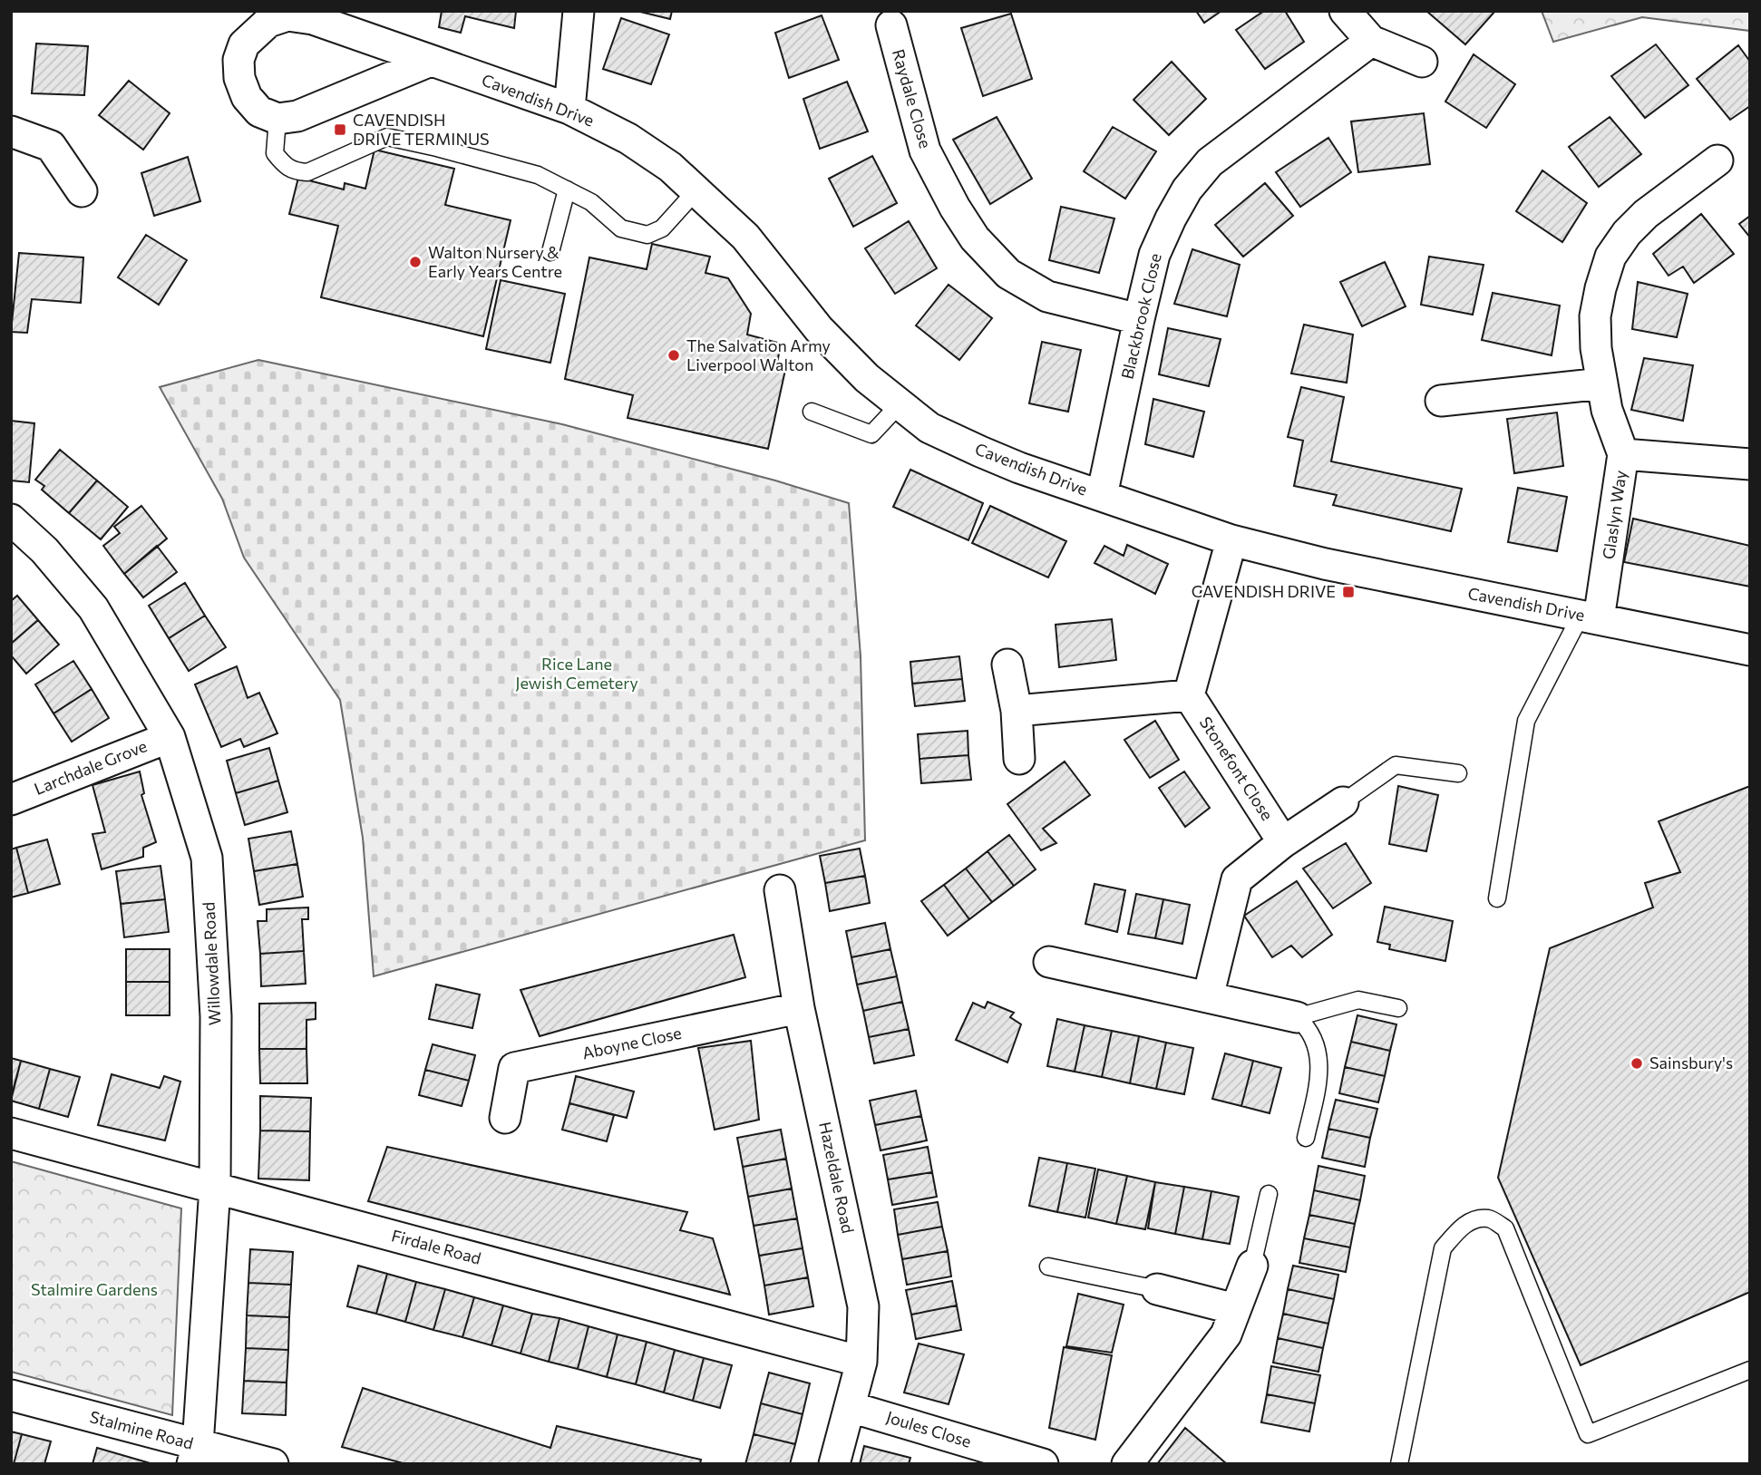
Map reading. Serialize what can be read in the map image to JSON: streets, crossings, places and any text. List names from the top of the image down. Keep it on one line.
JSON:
{"streets":{"street":["Raydale Close","Cavendish Drive","Blackbrook Close","Glaslyn Way","Larchdale Grove","Stonefont Close","Willowdale Road","Aboyne Close","Hazeldale Road","Firdale Road","Joules Close","Stalmine Road"]},"crossings":[["Raydale Close","Blackbrook Close"],["Cavendish Drive","Blackbrook Close"],["Cavendish Drive","Glaslyn Way"],["Larchdale Grove","Willowdale Road"],["Willowdale Road","Firdale Road"],["Willowdale Road","Stalmine Road"],["Aboyne Close","Hazeldale Road"],["Hazeldale Road","Firdale Road"],["Hazeldale Road","Joules Close"]],"parks":["Rice Lane Jewish Cemetery","Stalmire Gardens"],"places":{"transit":["CAVENDISH DRIVE TERMINUS","CAVENDISH DRIVE"],"other":["Walton Nursery & Early Years Centre","The Salvation Army Liverpool Walton","Sainsbury's"]}}
